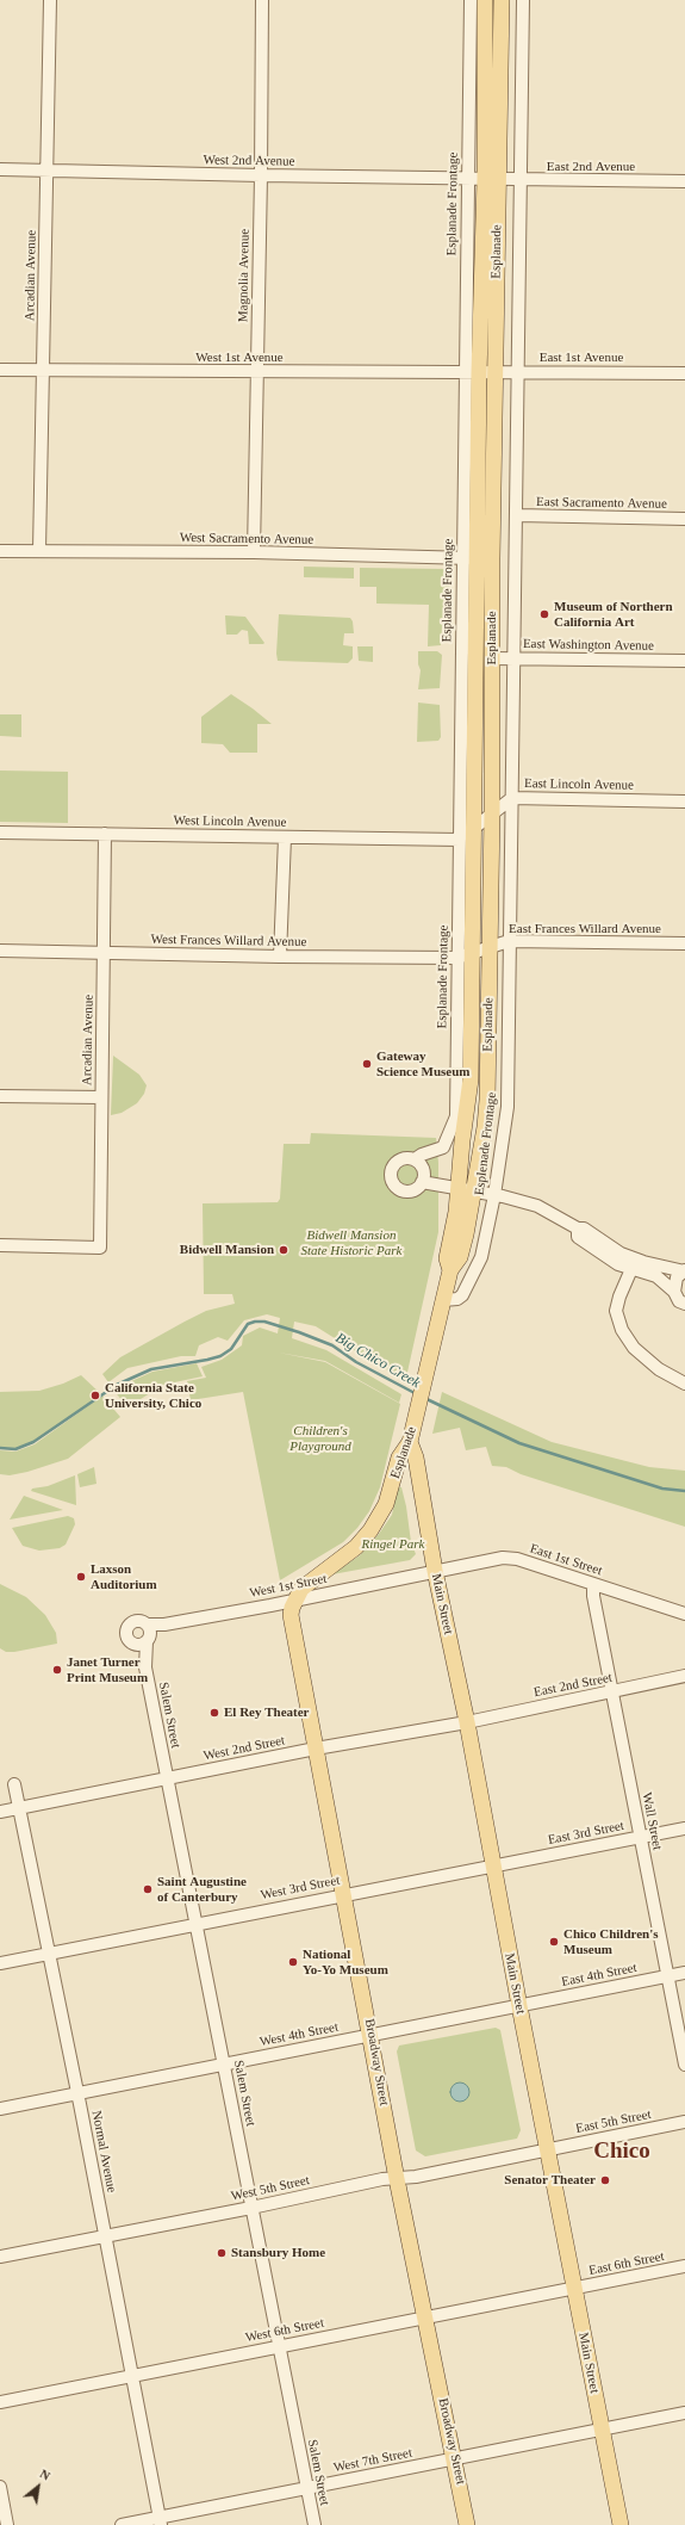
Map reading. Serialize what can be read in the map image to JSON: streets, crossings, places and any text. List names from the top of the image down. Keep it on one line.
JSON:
{"streets":{"main road":["Esplanade","Main Street","Broadway Street"],"street":["West 2nd Avenue","East 2nd Avenue","Esplanade Frontage","Arcadian Avenue","Magnolia Avenue","West 1st Avenue","East 1st Avenue","East Sacramento Avenue","West Sacramento Avenue","East Washington Avenue","East Lincoln Avenue","West Lincoln Avenue","East Frances Willard Avenue","West Frances Willard Avenue","Esplenade Frontage","East 1st Street","West 1st Street","East 2nd Street","Salem Street","West 2nd Street","Wall Street","East 3rd Street","West 3rd Street","East 4th Street","West 4th Street","East 5th Street","Normal Avenue","West 5th Street","East 6th Street","West 6th Street","West 7th Street"]},"crossings":[["West 2nd Avenue","East 2nd Avenue"],["West 2nd Avenue","Esplanade Frontage"],["West 2nd Avenue","Esplanade"],["West 2nd Avenue","Arcadian Avenue"],["West 2nd Avenue","Magnolia Avenue"],["East 2nd Avenue","Esplanade"],["Esplanade Frontage","Esplanade"],["Esplanade Frontage","West 1st Avenue"],["Esplanade Frontage","East 1st Avenue"],["Esplanade Frontage","West Sacramento Avenue"],["Esplanade Frontage","East Lincoln Avenue"],["Esplanade Frontage","West Lincoln Avenue"],["Esplanade Frontage","East Frances Willard Avenue"],["Esplanade Frontage","West Frances Willard Avenue"],["Esplanade","West 1st Avenue"],["Esplanade","East 1st Avenue"],["Esplanade","West Sacramento Avenue"],["Esplanade","East Washington Avenue"],["Esplanade","East Lincoln Avenue"],["Esplanade","East Frances Willard Avenue"],["Esplanade","West Frances Willard Avenue"],["Esplanade","Esplenade Frontage"],["Esplanade","West 1st Street"],["Esplanade","Main Street"],["Esplanade","Broadway Street"],["Arcadian Avenue","West 1st Avenue"],["Arcadian Avenue","West Sacramento Avenue"],["Arcadian Avenue","West Lincoln Avenue"],["Arcadian Avenue","West Frances Willard Avenue"],["Magnolia Avenue","West 1st Avenue"],["Magnolia Avenue","West Sacramento Avenue"],["West 1st Avenue","East 1st Avenue"],["East Lincoln Avenue","West Lincoln Avenue"],["East Frances Willard Avenue","West Frances Willard Avenue"],["East Frances Willard Avenue","Esplenade Frontage"],["East 1st Street","West 1st Street"],["East 1st Street","Main Street"],["East 1st Street","Wall Street"],["West 1st Street","Main Street"],["West 1st Street","Salem Street"],["West 1st Street","Broadway Street"],["Main Street","East 2nd Street"],["Main Street","West 2nd Street"],["Main Street","East 3rd Street"],["Main Street","West 3rd Street"],["Main Street","East 4th Street"],["Main Street","West 4th Street"],["Main Street","East 5th Street"],["Main Street","West 5th Street"],["Main Street","East 6th Street"],["Main Street","West 6th Street"],["Main Street","West 7th Street"],["East 2nd Street","West 2nd Street"],["East 2nd Street","Wall Street"],["Salem Street","West 2nd Street"],["Salem Street","West 3rd Street"],["Salem Street","West 4th Street"],["Salem Street","West 5th Street"],["Salem Street","West 6th Street"],["Salem Street","West 7th Street"],["West 2nd Street","Broadway Street"],["West 2nd Street","Normal Avenue"],["Wall Street","East 3rd Street"],["Wall Street","East 4th Street"],["East 3rd Street","West 3rd Street"],["West 3rd Street","Broadway Street"],["West 3rd Street","Normal Avenue"],["East 4th Street","West 4th Street"],["West 4th Street","Broadway Street"],["West 4th Street","Normal Avenue"],["Broadway Street","West 5th Street"],["Broadway Street","West 6th Street"],["Broadway Street","West 7th Street"],["East 5th Street","West 5th Street"],["Normal Avenue","West 5th Street"],["Normal Avenue","West 6th Street"],["Normal Avenue","West 7th Street"],["East 6th Street","West 6th Street"]],"districts":["Chico"],"water":["Big Chico Creek"],"parks":["Bidwell Mansion State Historic Park","Children's Playground","Ringel Park"],"places":["Museum of Northern California Art","Gateway Science Museum","Bidwell Mansion","California State University, Chico","Laxson Auditorium","Janet Turner Print Museum","El Rey Theater","Saint Augustine of Canterbury","Chico Children's Museum","National Yo-Yo Museum","Senator Theater","Stansbury Home"],"north":"top right"}
